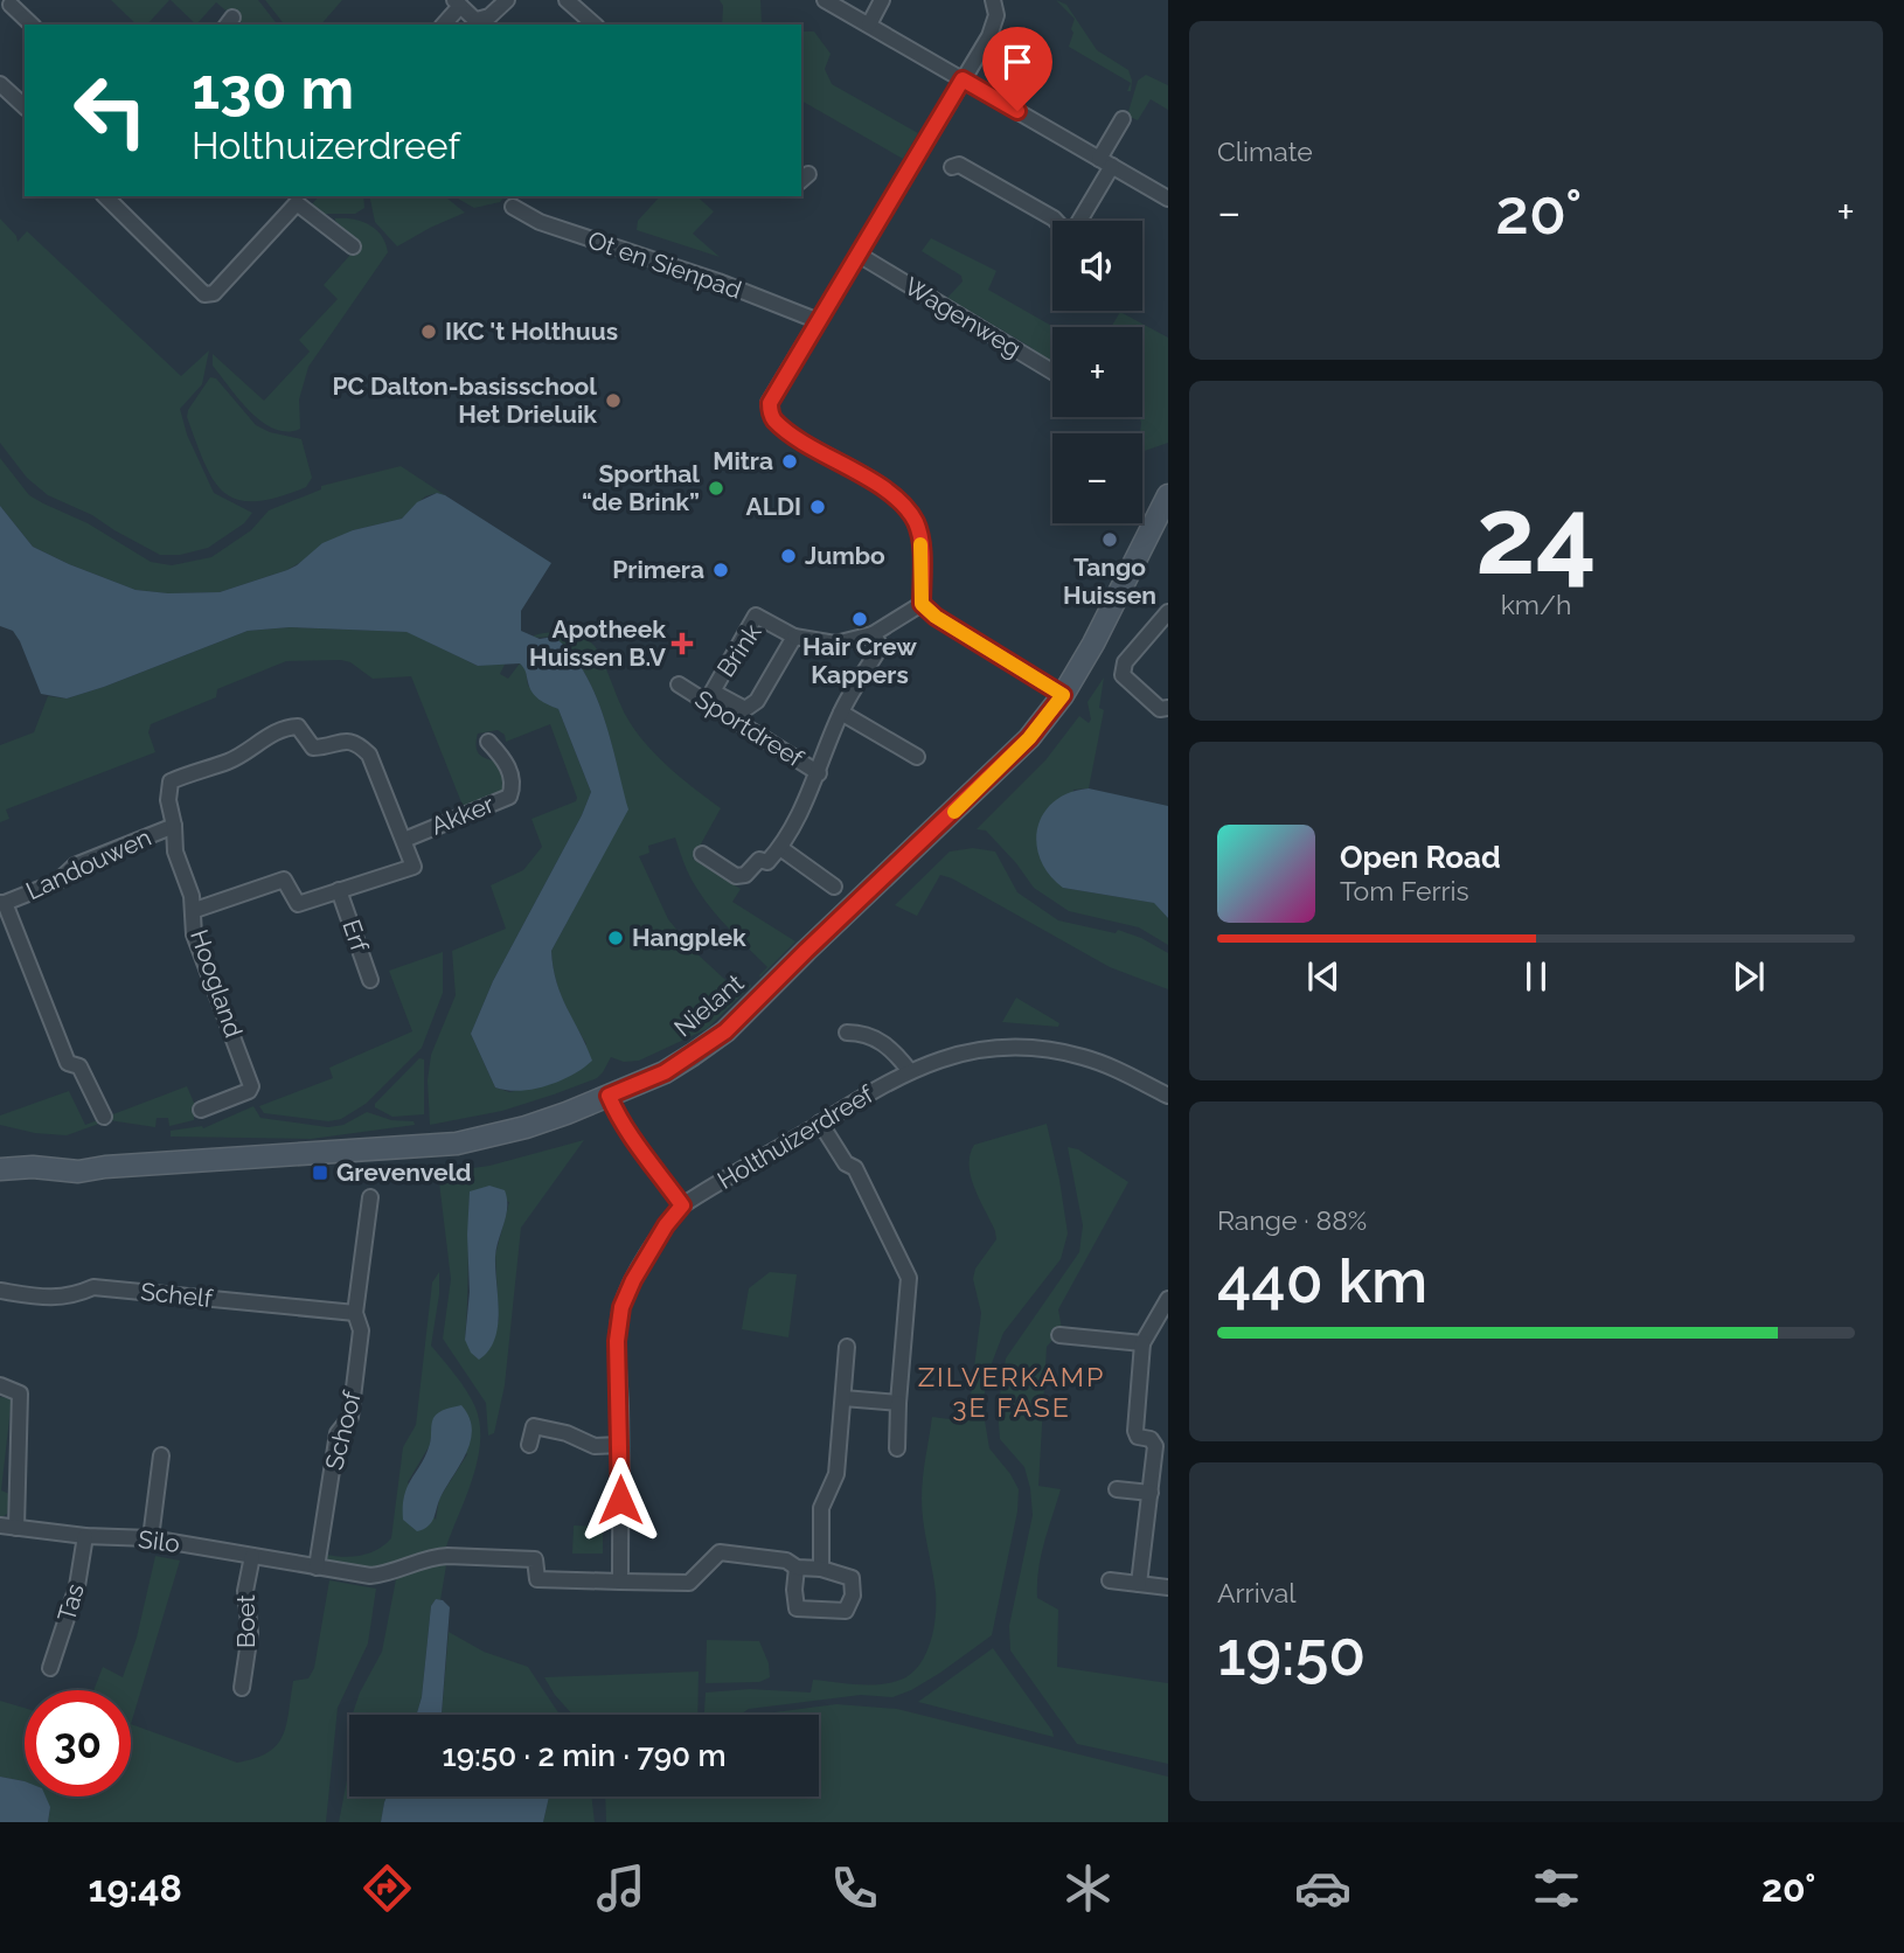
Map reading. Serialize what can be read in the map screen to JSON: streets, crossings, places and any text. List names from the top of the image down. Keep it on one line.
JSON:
{"streets":{"street":["Ot en Sienpad","Wagenweg","Brink","Sportdreef","Akker","Landouwen","Erf","Hoogland","Nielant","Holthuizerdreef","Schelf","Schoof","Silo","Tas","Boet"]},"crossings":[["Brink","Sportdreef"],["Akker","Landouwen"],["Landouwen","Erf"],["Landouwen","Hoogland"],["Schelf","Schoof"],["Schoof","Silo"],["Silo","Tas"],["Silo","Boet"]],"districts":["ZILVERKAMP 3E FASE"],"places":{"other":["IKC 't Holthuus","PC Dalton-basisschool Het Drieluik","Mitra","Sporthal “de Brink”","ALDI","Tango Huissen","Jumbo","Primera","Hair Crew Kappers","Hangplek"],"health":["Apotheek Huissen B.V"],"transit":["Grevenveld"]},"page":{"tile":["Climate",["24","km/h"],["Range · 88%","440 km"],["Arrival","19:50"]],"turn":["130 m","Holthuizerdreef"],"heat":["−","20°","+"],"map_buttons":["+","−"],"song":["Open Road","Tom Ferris"],"limit":"30","trip":"19:50 · 2 min · 790 m","tabs":["19:48","20°"]}}
